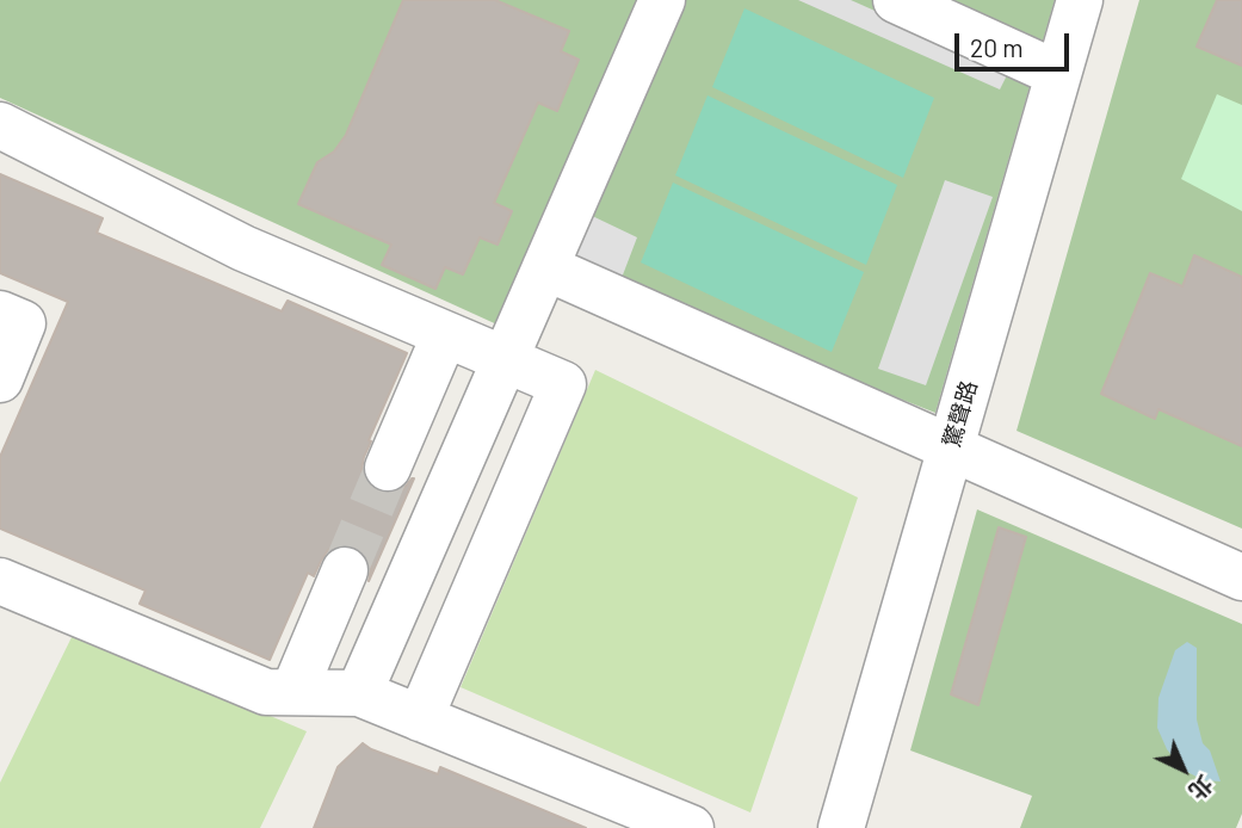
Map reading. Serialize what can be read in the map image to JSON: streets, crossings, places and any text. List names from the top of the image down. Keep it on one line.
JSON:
{"streets":{"lane":["驚聲路"]},"scale_bar":"20 m","north":"bottom right"}
